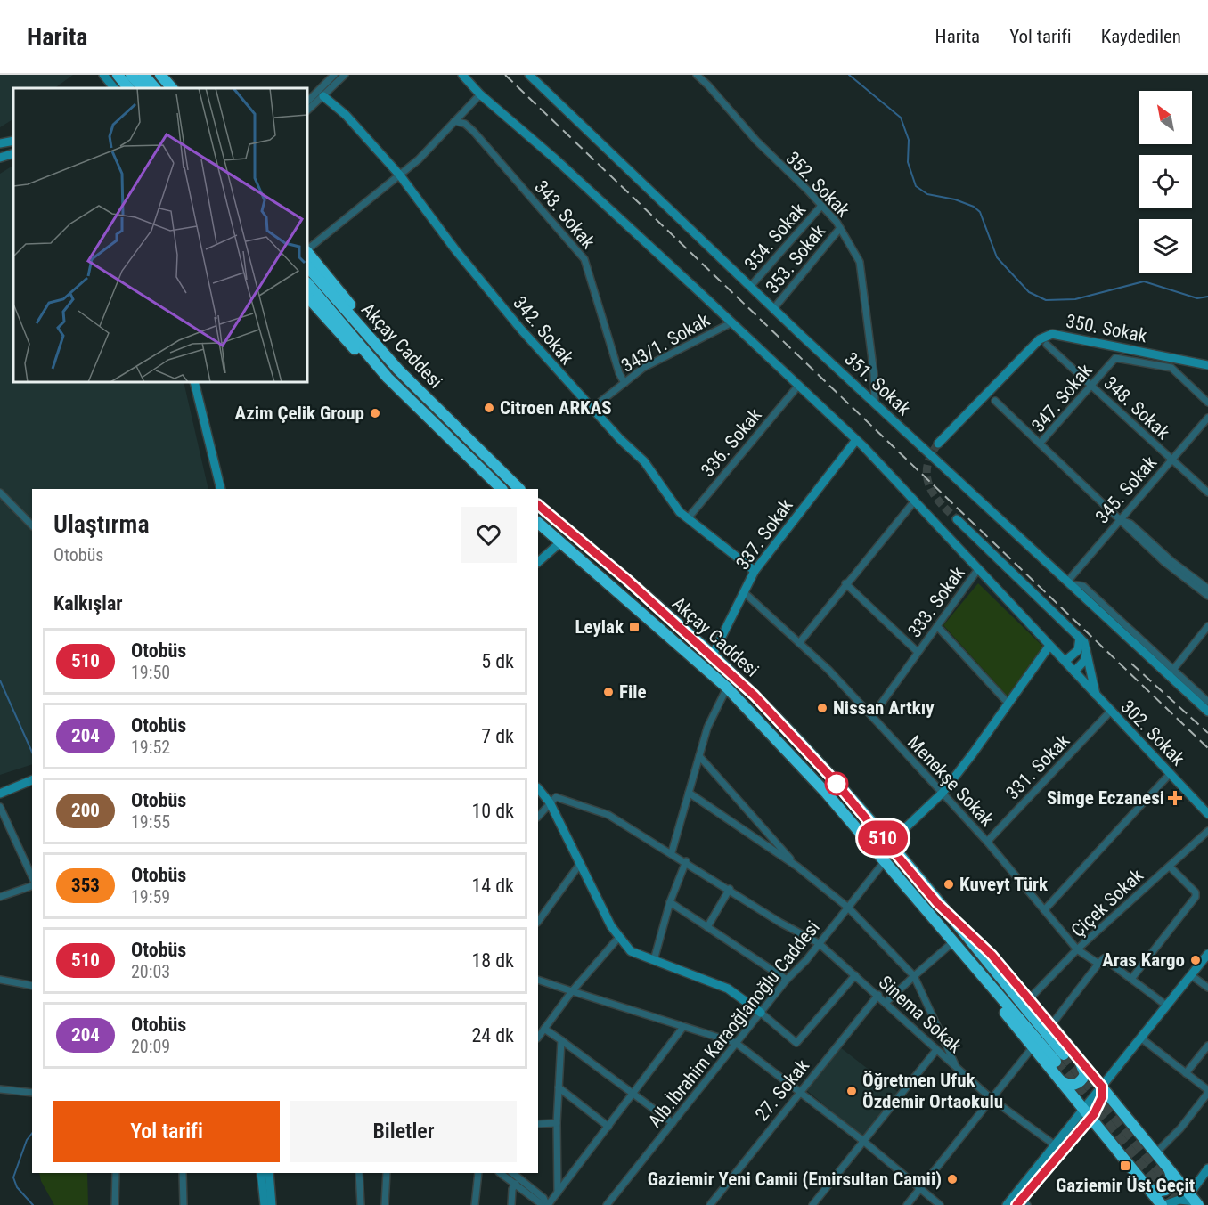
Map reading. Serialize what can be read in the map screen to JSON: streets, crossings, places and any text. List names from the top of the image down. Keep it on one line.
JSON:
{"streets":{"highway":["Akçay Caddesi"],"street":["352. Sokak","343. Sokak","354. Sokak","353. Sokak","350. Sokak","342. Sokak","343/1. Sokak","351. Sokak","347. Sokak","348. Sokak","336. Sokak","345. Sokak","337. Sokak","333. Sokak","302. Sokak","331. Sokak","Menekşe Sokak","Çiçek Sokak","Sinema Sokak","Alb.İbrahim Karaoğlanoğlu Caddesi","27. Sokak"]},"crossings":[["352. Sokak","354. Sokak"],["352. Sokak","353. Sokak"],["352. Sokak","351. Sokak"],["343. Sokak","343/1. Sokak"],["354. Sokak","351. Sokak"],["353. Sokak","351. Sokak"],["342. Sokak","343/1. Sokak"],["342. Sokak","336. Sokak"],["342. Sokak","337. Sokak"],["343/1. Sokak","302. Sokak"],["Akçay Caddesi","337. Sokak"],["Akçay Caddesi","Alb.İbrahim Karaoğlanoğlu Caddesi"],["351. Sokak","345. Sokak"],["347. Sokak","348. Sokak"],["347. Sokak","345. Sokak"],["348. Sokak","345. Sokak"],["336. Sokak","302. Sokak"],["337. Sokak","302. Sokak"],["337. Sokak","Menekşe Sokak"],["333. Sokak","302. Sokak"],["333. Sokak","Menekşe Sokak"],["302. Sokak","331. Sokak"],["331. Sokak","Menekşe Sokak"],["Menekşe Sokak","Çiçek Sokak"],["Sinema Sokak","Alb.İbrahim Karaoğlanoğlu Caddesi"],["Sinema Sokak","27. Sokak"]],"places":{"other":["Citroen ARKAS","Azim Çelik Group","File","Nissan Artkıy","Kuveyt Türk","Aras Kargo","Öğretmen Ufuk Özdemir Ortaokulu","Gaziemir Yeni Camii (Emirsultan Camii)"],"transit":["Leylak","Gaziemir Üst Geçit"],"health":["Simge Eczanesi"]},"lines":["bus line 510"],"north":"top left","page":{"header":"Harita","nav":["Harita","Yol tarifi","Kaydedilen"],"on_map":"510","heading":[["Ulaştırma","Otobüs"],"Kalkışlar"],"list":[{"mark":"510","name":"Otobüs","note":"19:50","value":"5 dk"},{"mark":"204","name":"Otobüs","note":"19:52","value":"7 dk"},{"mark":"200","name":"Otobüs","note":"19:55","value":"10 dk"},{"mark":"353","name":"Otobüs","note":"19:59","value":"14 dk"},{"mark":"510","name":"Otobüs","note":"20:03","value":"18 dk"},{"mark":"204","name":"Otobüs","note":"20:09","value":"24 dk"}],"buttons":["Yol tarifi","Biletler"]}}
